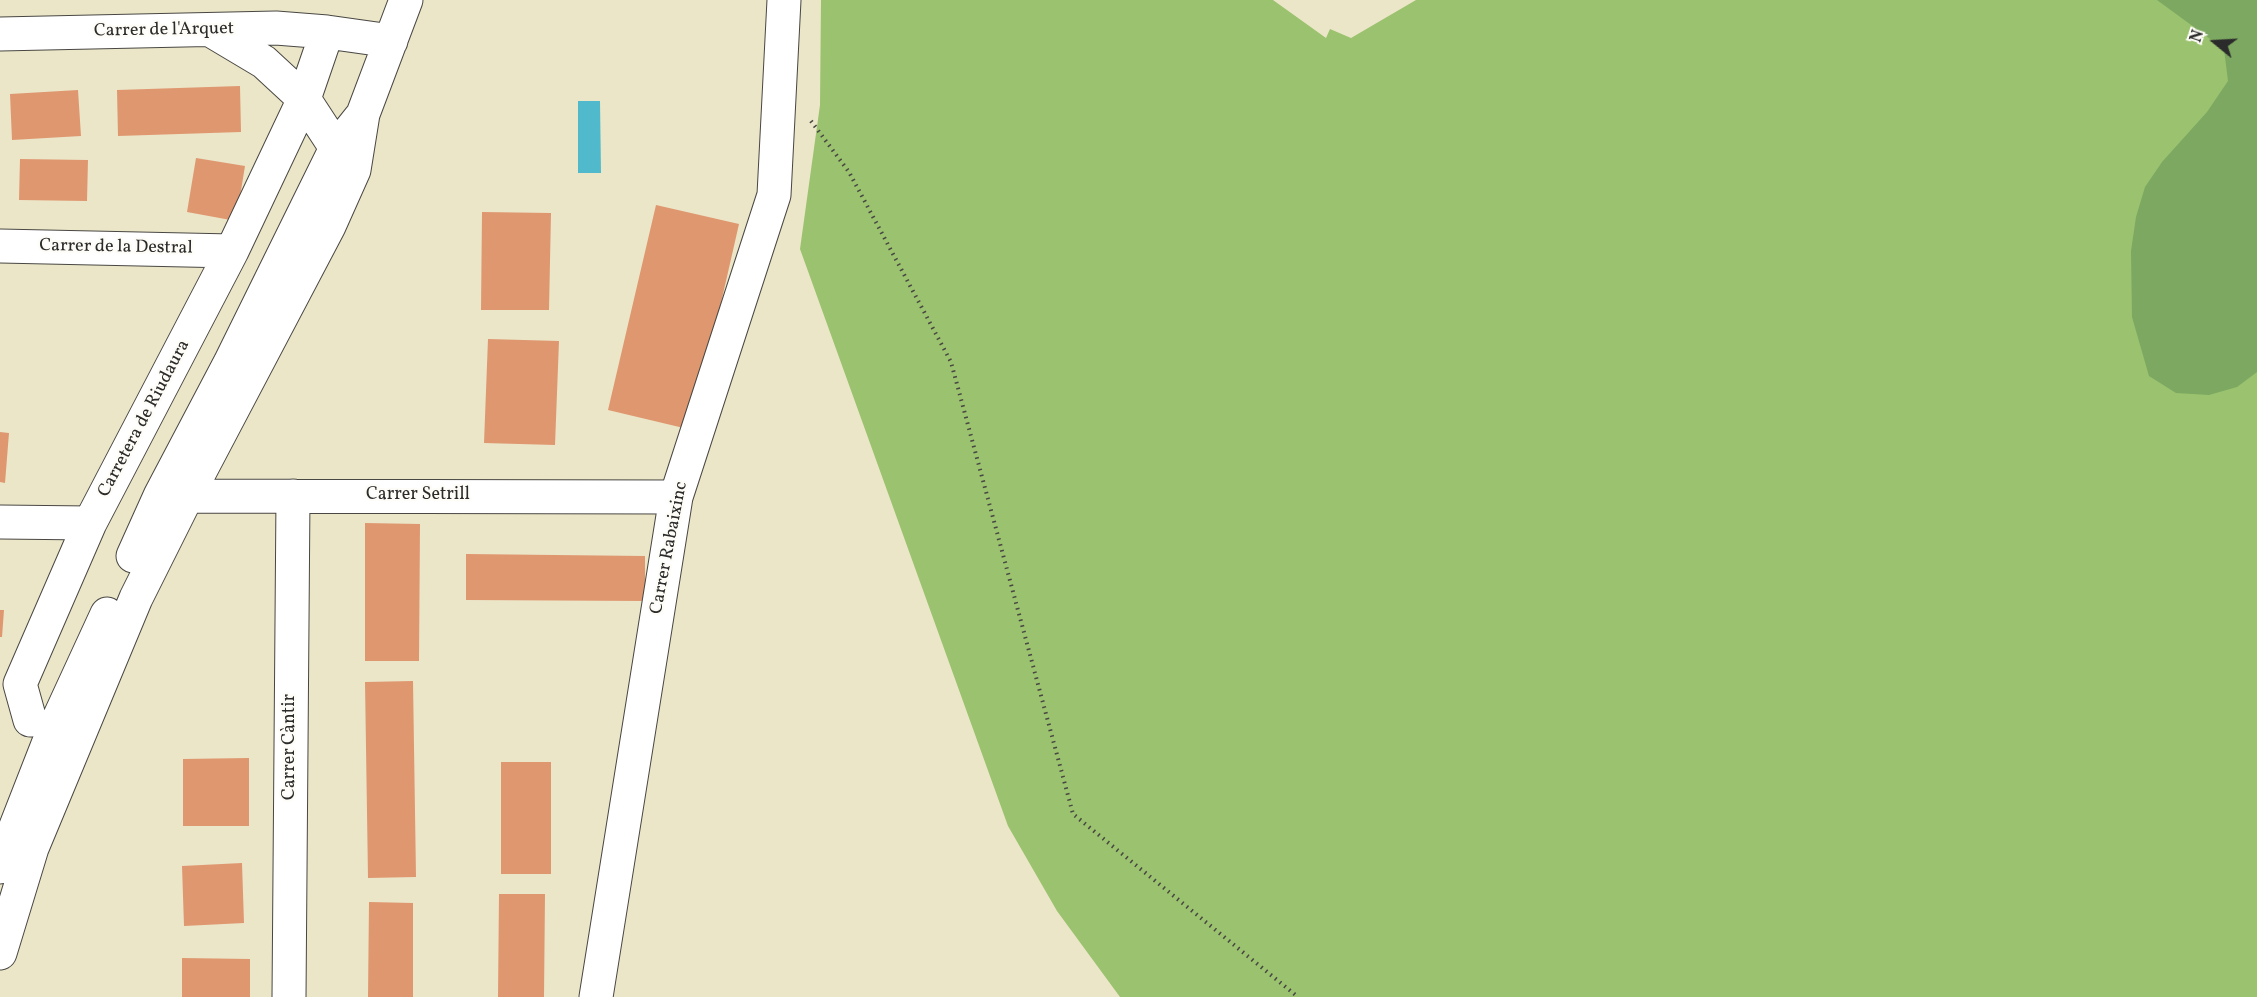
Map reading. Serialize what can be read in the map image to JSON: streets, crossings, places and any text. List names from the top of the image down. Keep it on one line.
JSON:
{"streets":{"street":["Carrer de l'Arquet","Carrer de la Destral","Carretera de Riudaura","Carrer Setrill","Carrer Rabaixinc","Carrer Càntir"]},"crossings":[["Carrer de l'Arquet","Carretera de Riudaura"],["Carrer de la Destral","Carretera de Riudaura"],["Carrer Setrill","Carrer Rabaixinc"],["Carrer Setrill","Carrer Càntir"]],"north":"left"}
